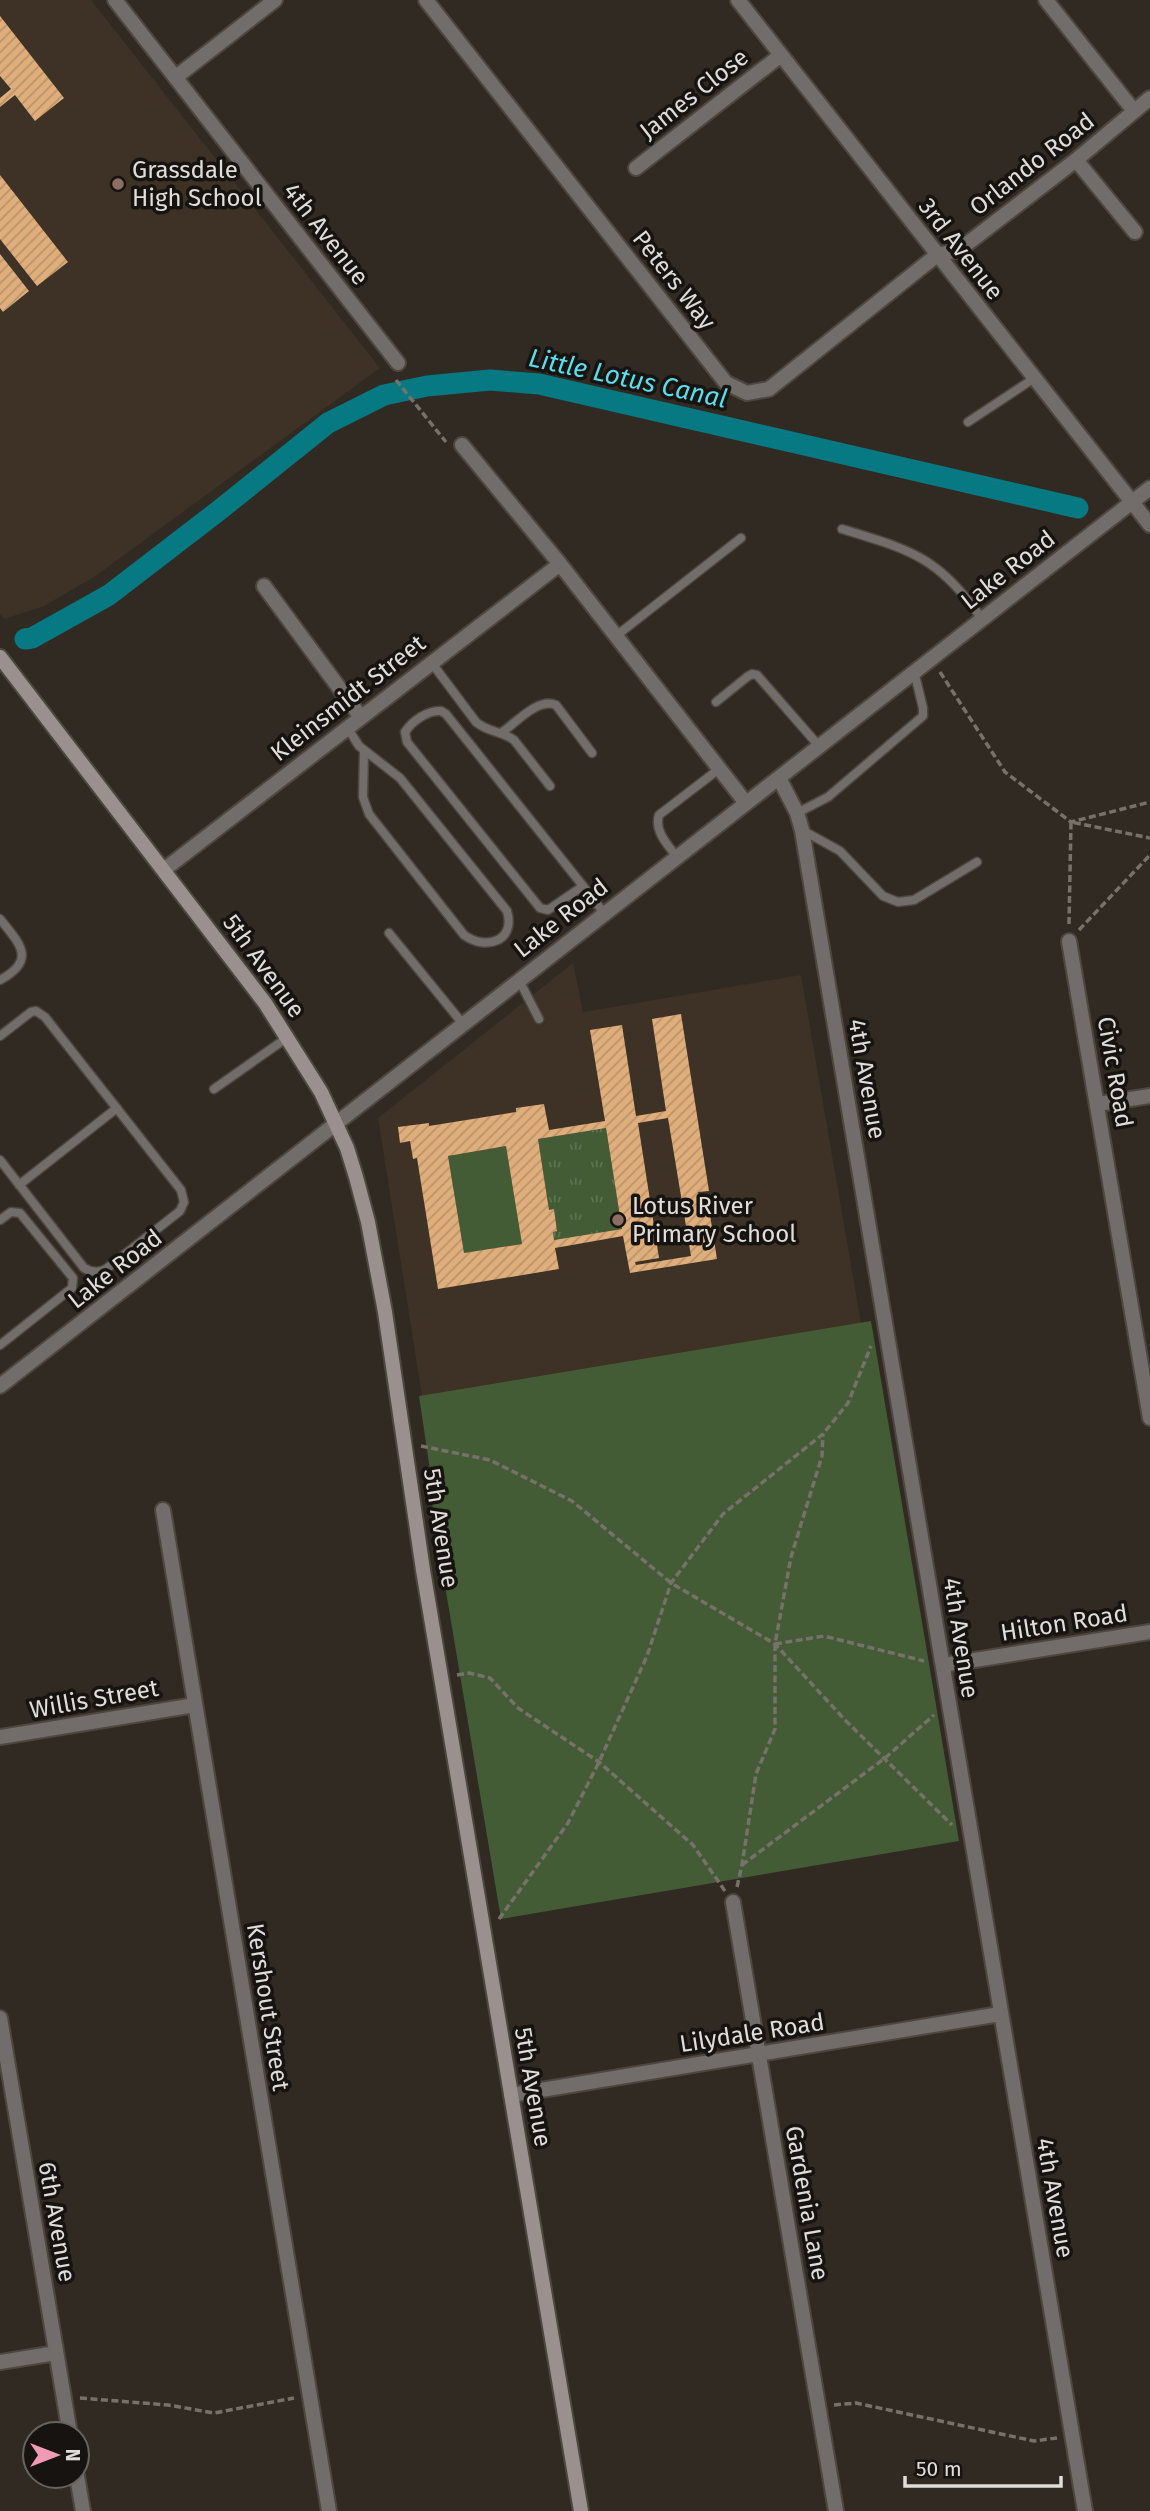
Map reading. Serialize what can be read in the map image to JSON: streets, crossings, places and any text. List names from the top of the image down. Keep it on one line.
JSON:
{"streets":{"main road":["5th Avenue"],"street":["James Close","Orlando Road","4th Avenue","3rd Avenue","Peters Way","Lake Road","Kleinsmidt Street","Civic Road","Hilton Road","Willis Street","Kershout Street","Lilydale Road","Gardenia Lane","6th Avenue"]},"crossings":[["James Close","3rd Avenue"],["Orlando Road","3rd Avenue"],["Orlando Road","Peters Way"],["4th Avenue","Lake Road"],["4th Avenue","Hilton Road"],["4th Avenue","Lilydale Road"],["3rd Avenue","Peters Way"],["3rd Avenue","Lake Road"],["Lake Road","5th Avenue"],["Kleinsmidt Street","5th Avenue"],["5th Avenue","Lilydale Road"],["Willis Street","Kershout Street"],["Lilydale Road","Gardenia Lane"]],"water":["Little Lotus Canal"],"places":["Grassdale High School","Lotus River Primary School"],"scale_bar":"50 m","north":"right"}
